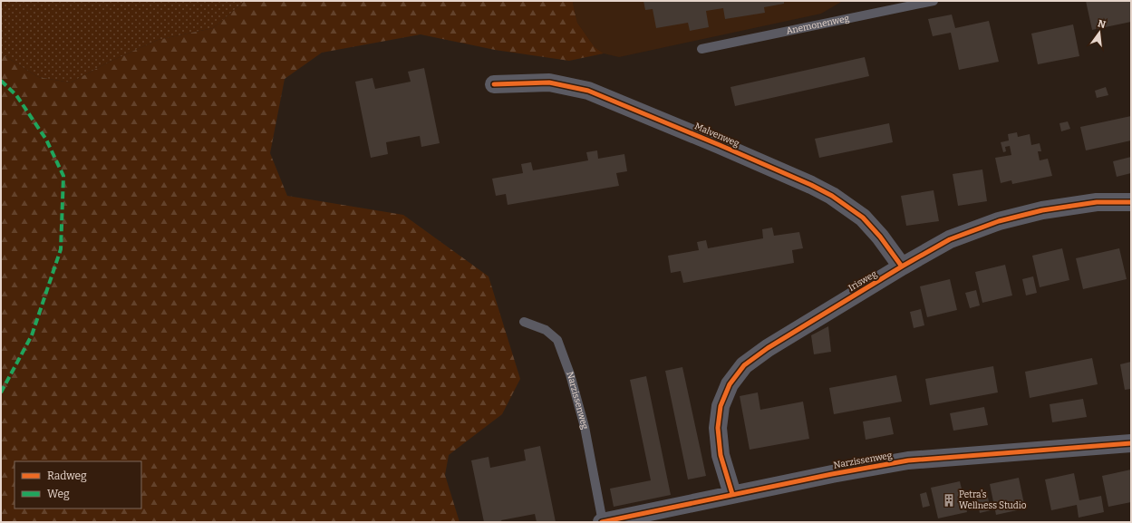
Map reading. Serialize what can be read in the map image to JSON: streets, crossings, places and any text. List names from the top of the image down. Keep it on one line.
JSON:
{"streets":{"street":["Malvenweg","Irisweg","Narzissenweg"],"lane":["Anemonenweg"]},"crossings":[["Malvenweg","Irisweg"],["Irisweg","Narzissenweg"]],"places":{"building":["Petra's Wellness Studio"]},"legend":["Radweg","Weg"],"north":"top"}
